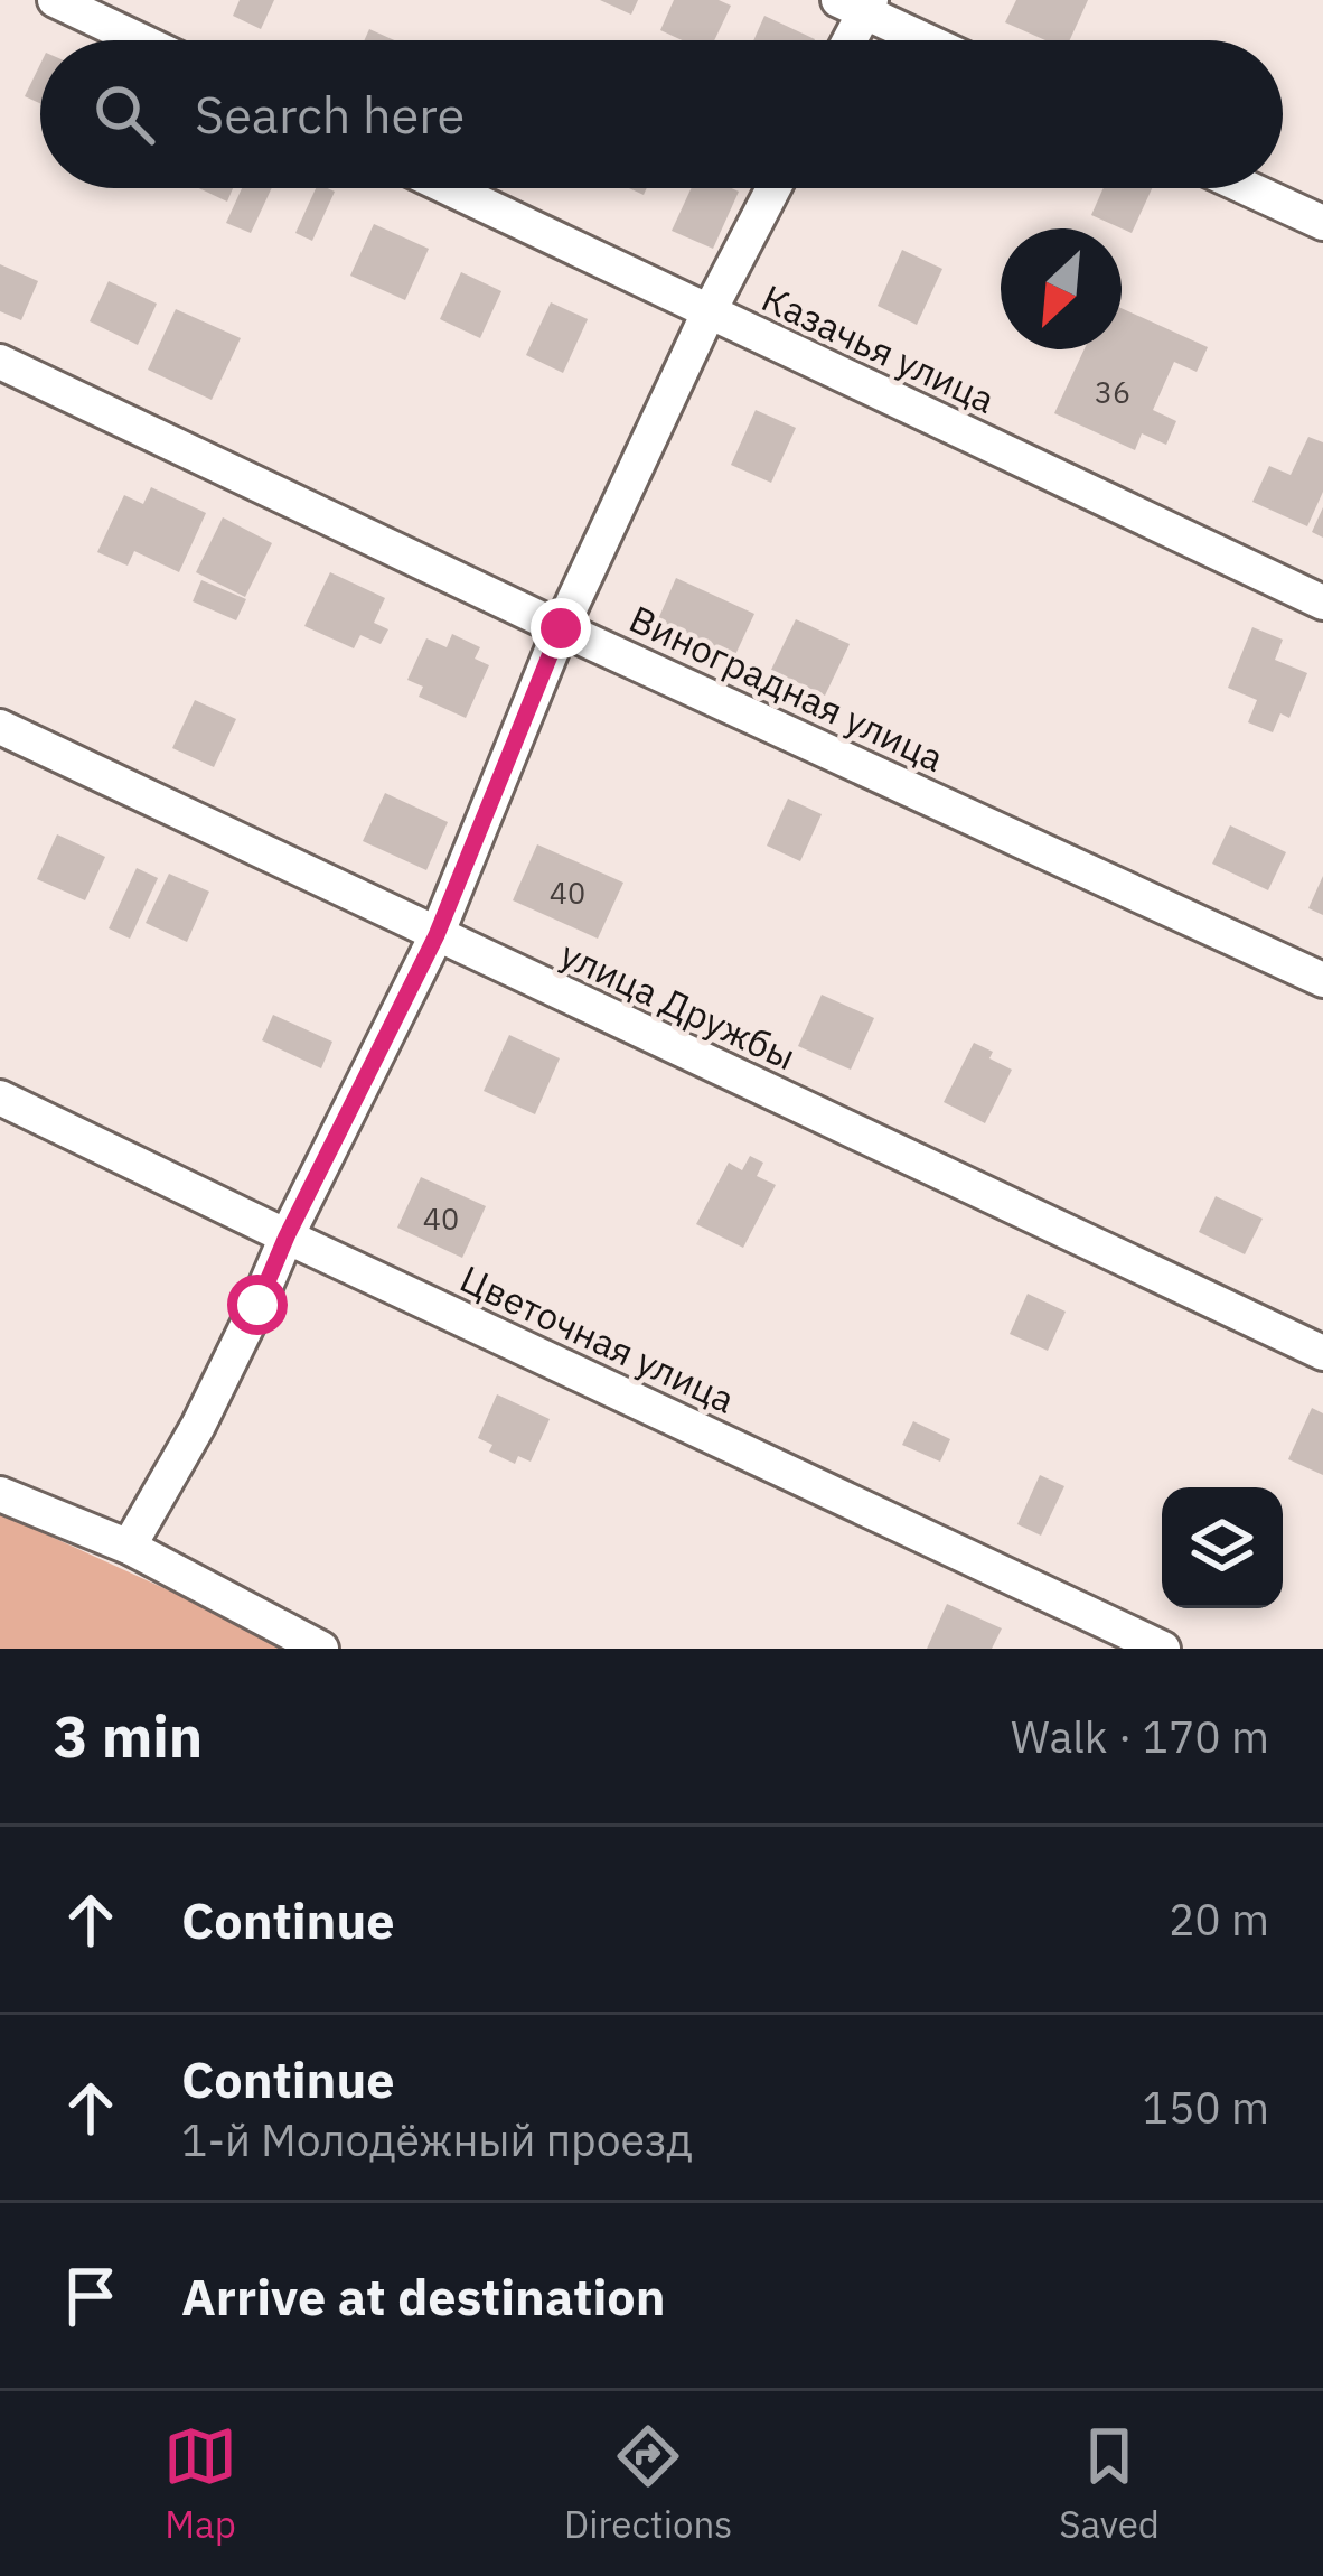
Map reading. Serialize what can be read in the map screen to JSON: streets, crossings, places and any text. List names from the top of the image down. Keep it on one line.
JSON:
{"streets":{"street":["Казачья улица","Виноградная улица","улица Дружбы","Цветочная улица"]},"house_numbers":["36","40","40"],"north":"bottom left","page":{"search":"Search here","heading":["3 min","Walk · 170 m"],"list":[["Continue","20 m"],["Continue","1-й Молодёжный проезд","150 m"],"Arrive at destination"],"nav":["Map","Directions","Saved"]}}
